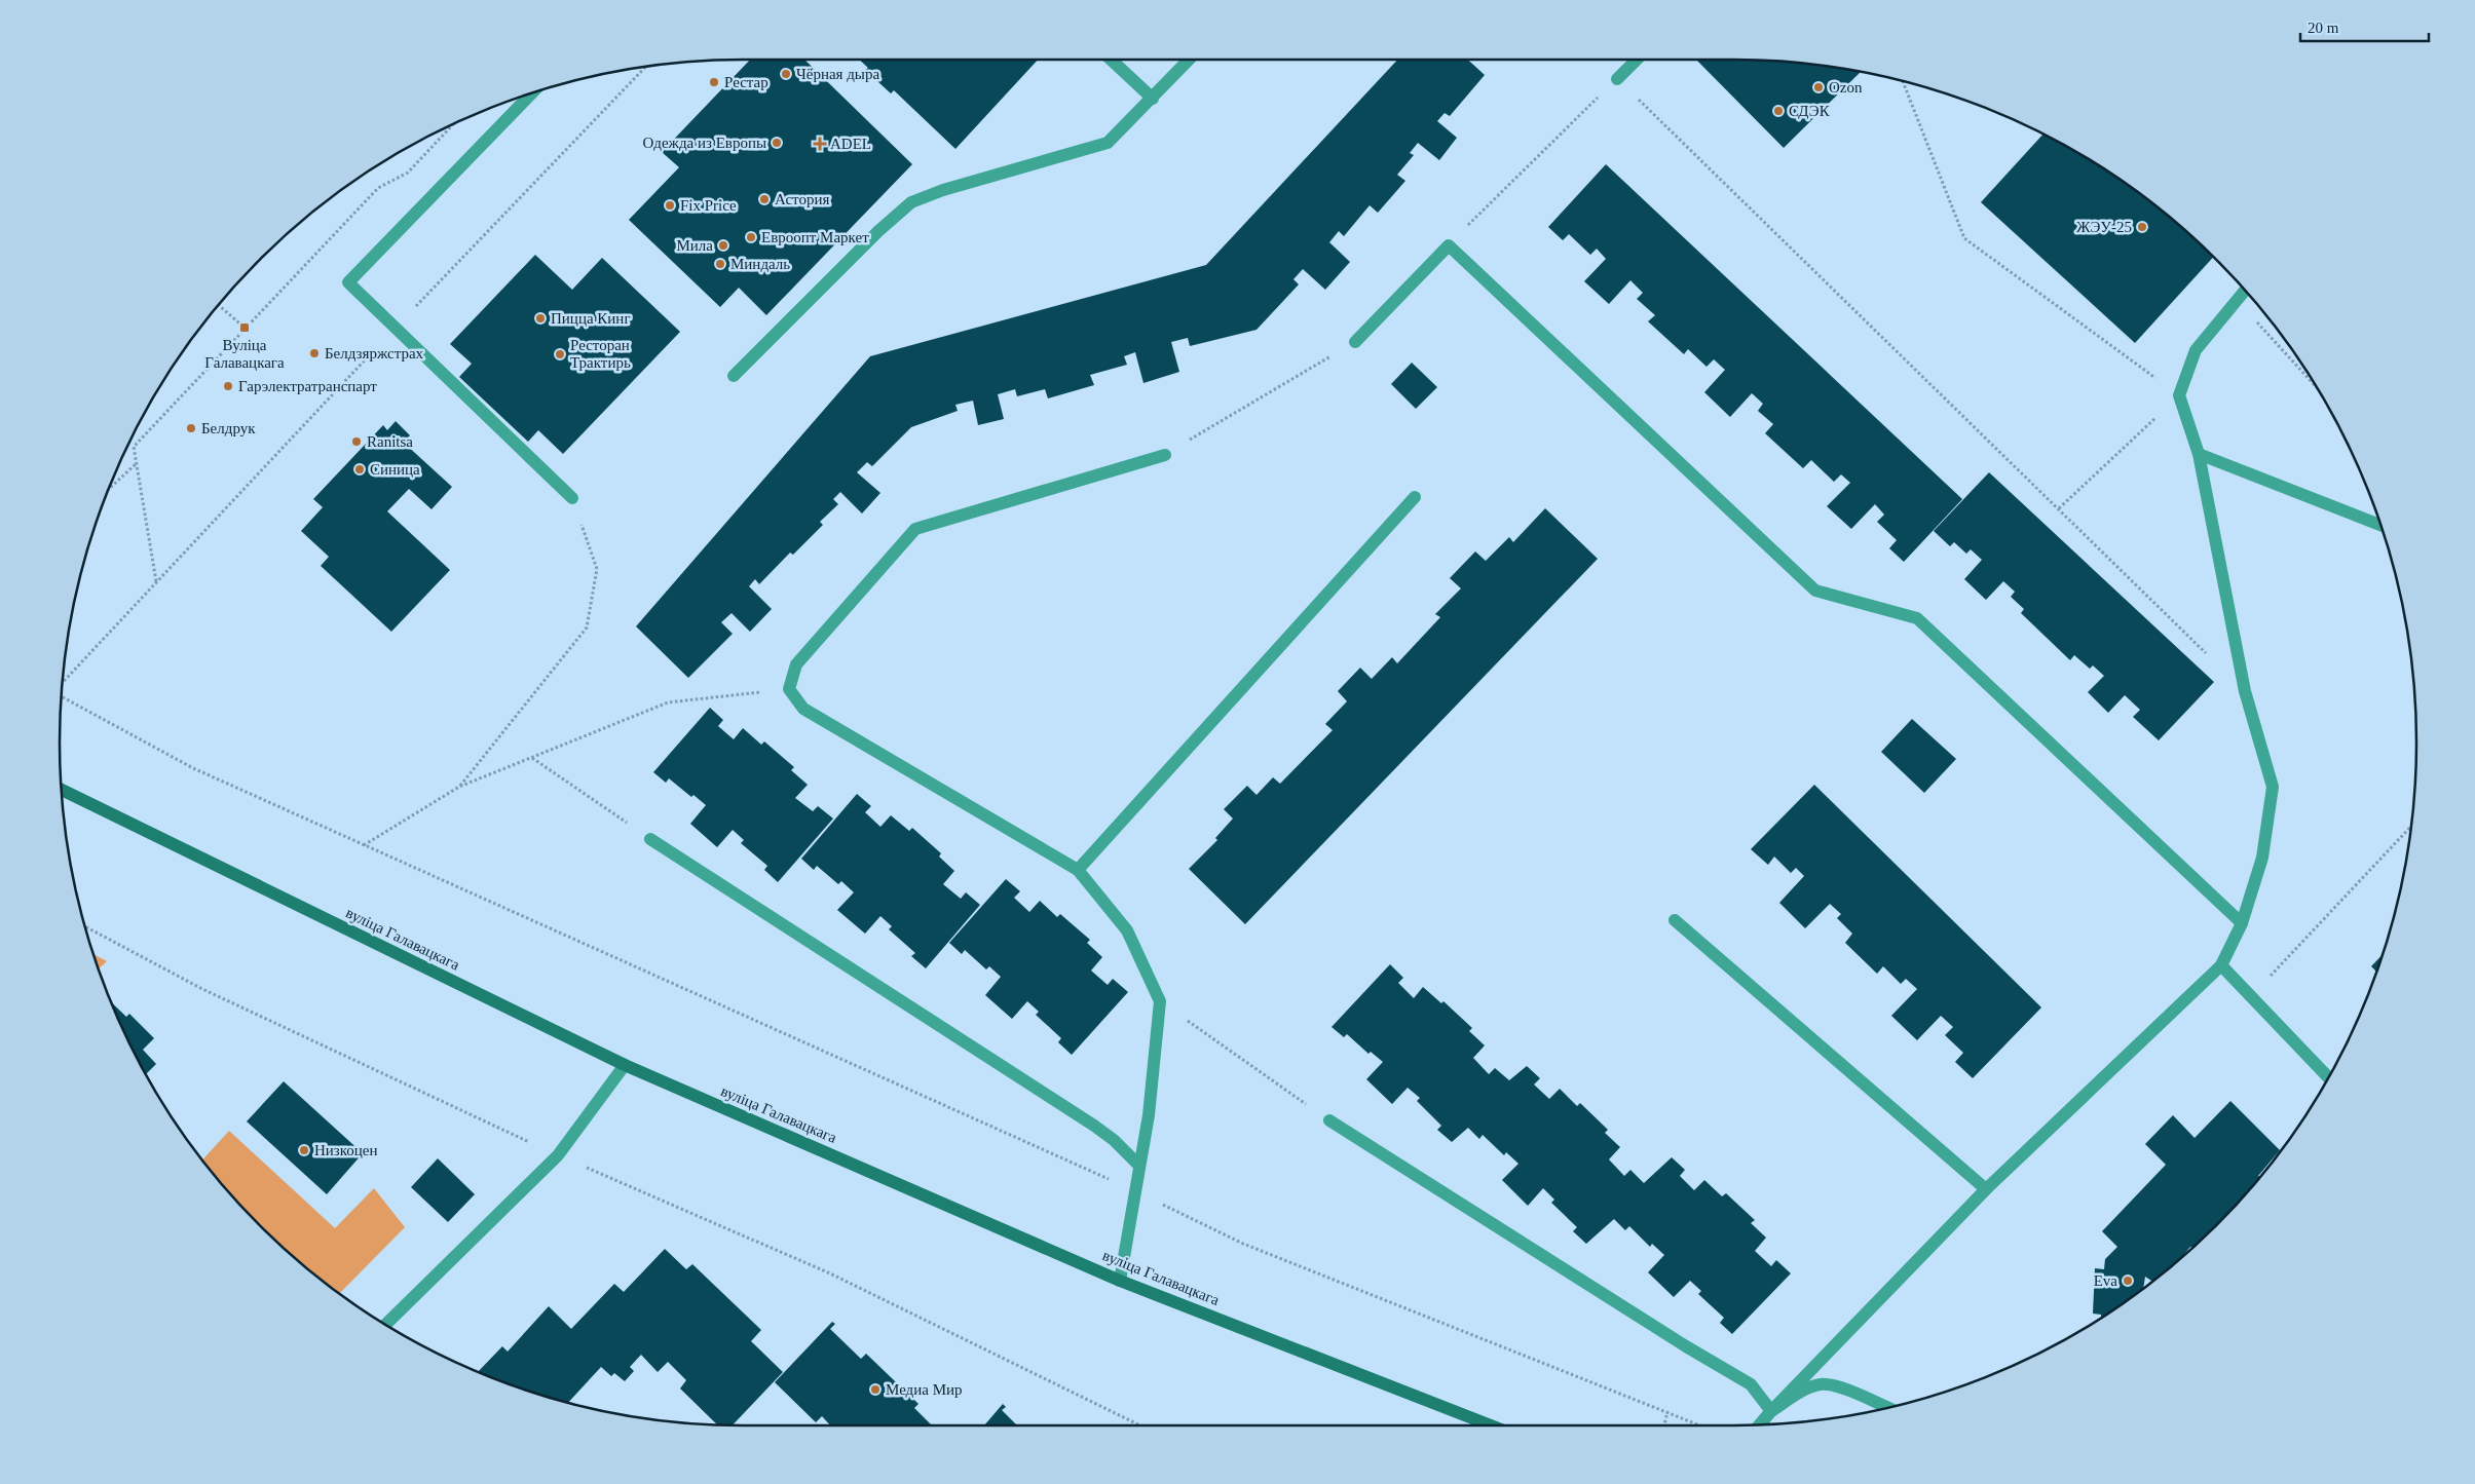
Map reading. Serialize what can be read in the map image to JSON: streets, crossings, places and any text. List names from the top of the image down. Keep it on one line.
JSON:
{"streets":{"street":["вуліца Галавацкага"]},"places":{"other":["Чёрная дыра","Рестар","Ozon","СДЭК","Одежда из Европы","Астория","Fix Price","ЖЭУ-25","Евроопт Маркет","Мила","Миндаль","Пицца Кинг","Белдзяржстрах","Ресторан Трактирь","Гарэлектратранспарт","Белдрук","Ranitsa","Синица","Низкоцен","Eva","Медиа Мир"],"health":["ADEL"],"transit":["Вуліца Галавацкага"]},"scale_bar":"20 m"}
